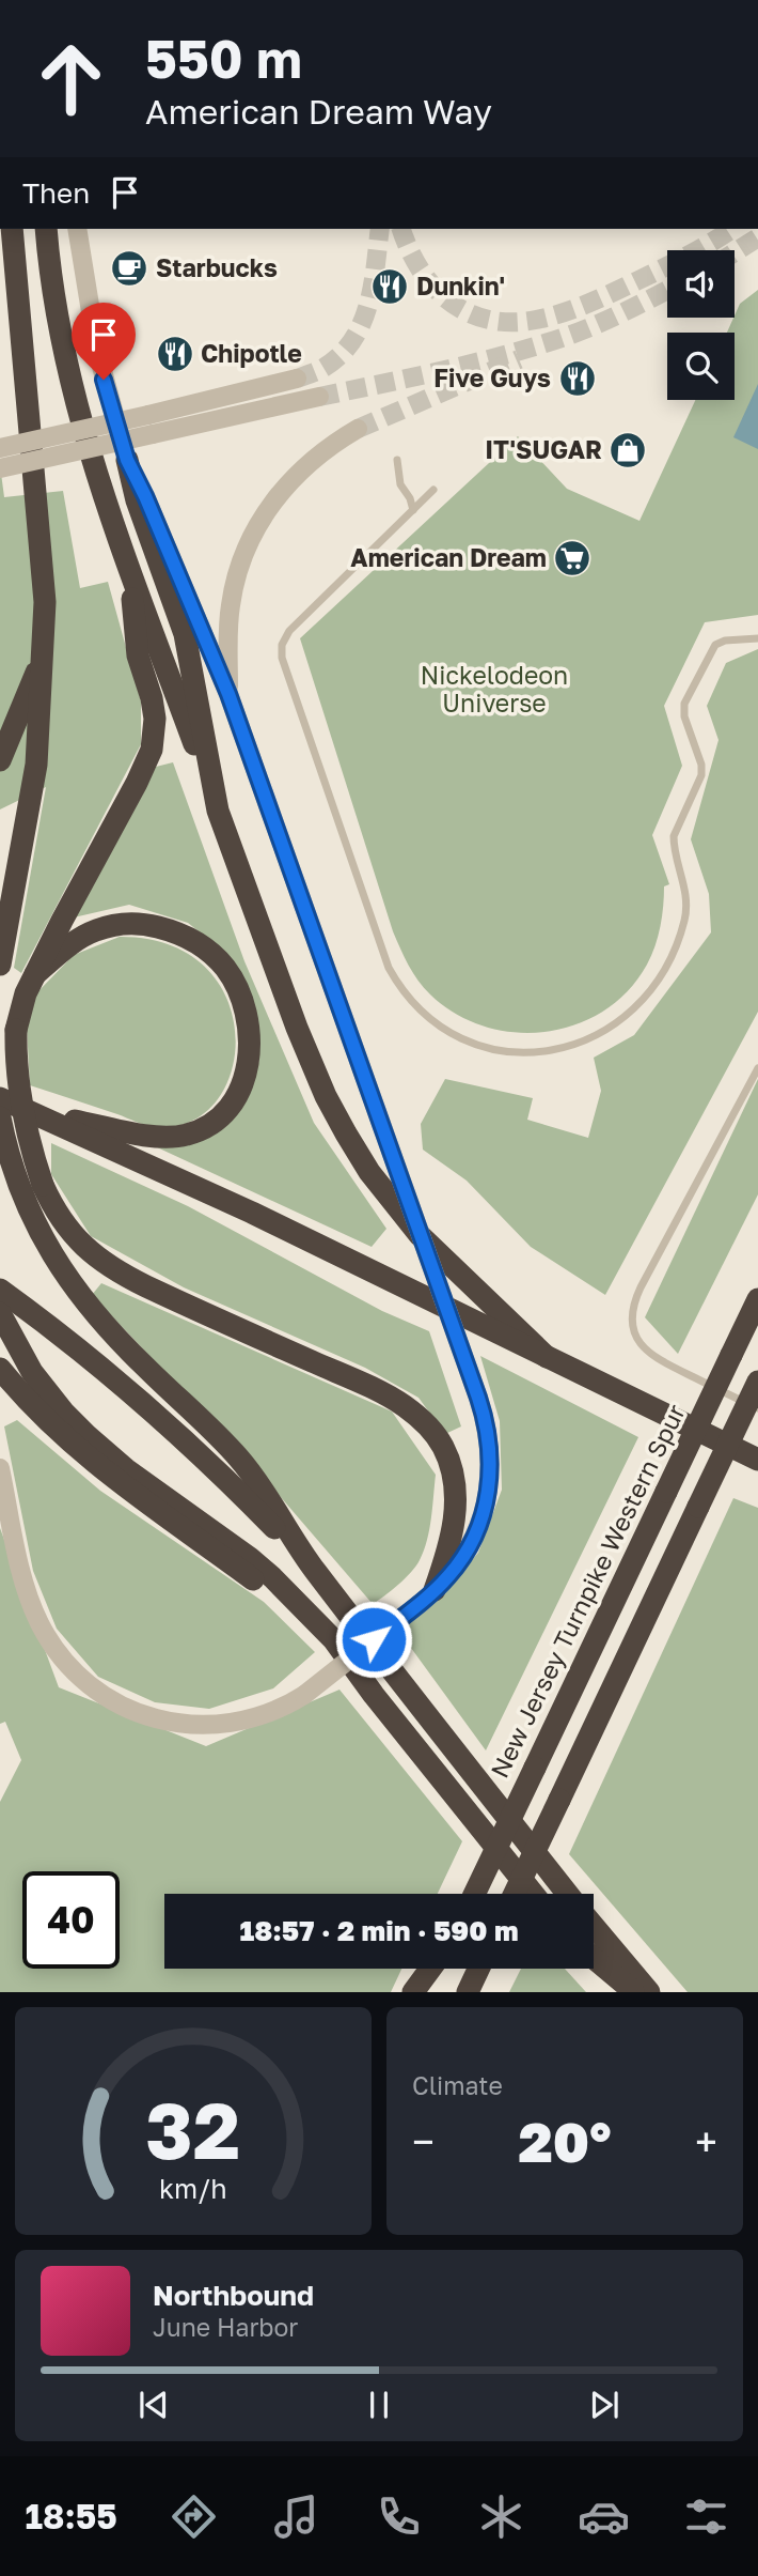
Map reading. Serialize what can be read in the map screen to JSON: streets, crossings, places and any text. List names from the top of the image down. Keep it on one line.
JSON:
{"streets":{"highway":["New Jersey Turnpike Western Spur"]},"parks":["Nickelodeon Universe"],"places":{"cafe":["Starbucks"],"restaurant":["Dunkin'","Chipotle","Five Guys"],"shop":["IT'SUGAR"],"supermarket":["American Dream"]},"page":{"turn":["550 m","American Dream Way"],"then":"Then","limit":"40","trip":"18:57 · 2 min · 590 m","tile":"Climate","heat":["−","20°","+"],"song":["Northbound","June Harbor"],"tabs":"18:55","gauge":["32","km/h"]}}
